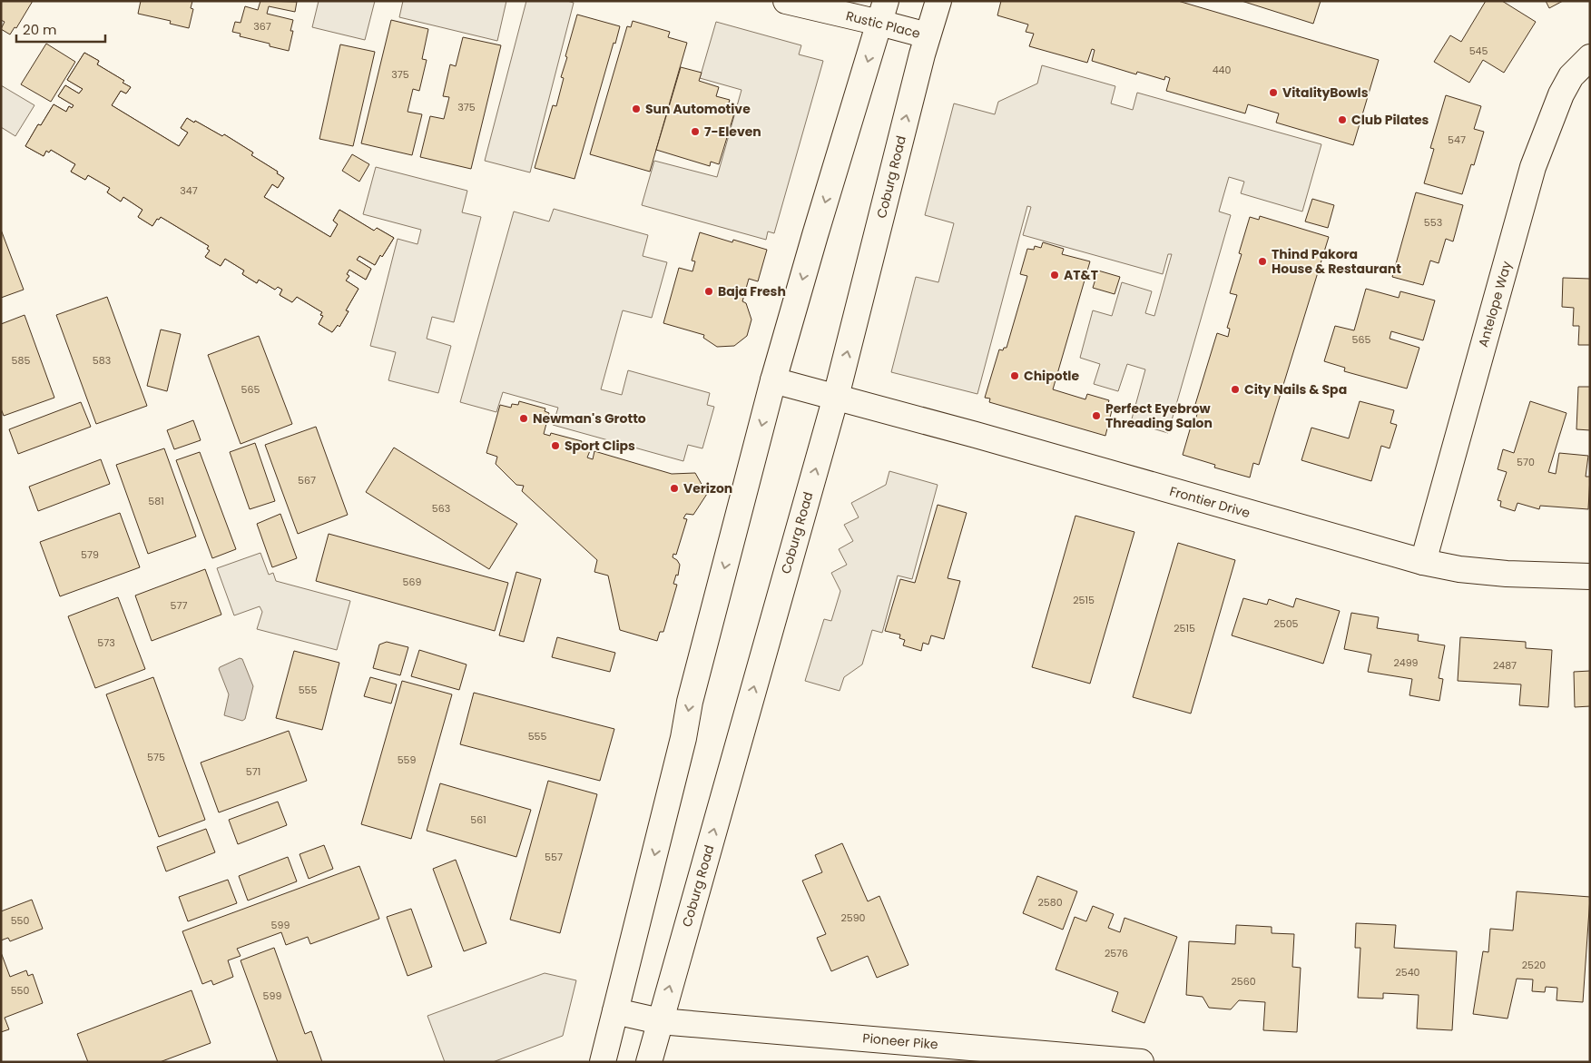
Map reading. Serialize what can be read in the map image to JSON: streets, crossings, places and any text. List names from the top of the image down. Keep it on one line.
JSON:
{"streets":{"main road":["Rustic Place","Coburg Road","Antelope Way","Frontier Drive","Pioneer Pike"]},"crossings":[["Rustic Place","Coburg Road"],["Coburg Road","Frontier Drive"],["Coburg Road","Pioneer Pike"],["Antelope Way","Frontier Drive"]],"places":["VitalityBowls","Sun Automotive","Club Pilates","7-Eleven","Thind Pakora House & Restaurant","AT&T","Baja Fresh","Chipotle","City Nails & Spa","Perfect Eyebrow Threading Salon","Newman's Grotto","Sport Clips","Verizon"],"house_numbers":["367","545","440","375","375","547","347","553","565","585","583","565","570","567","581","563","579","569","2515","577","2505","2515","573","2499","2487","555","555","575","559","571","561","557","2580","2590","550","599","2576","2520","2540","2560","550","599"],"scale_bar":"20 m"}
